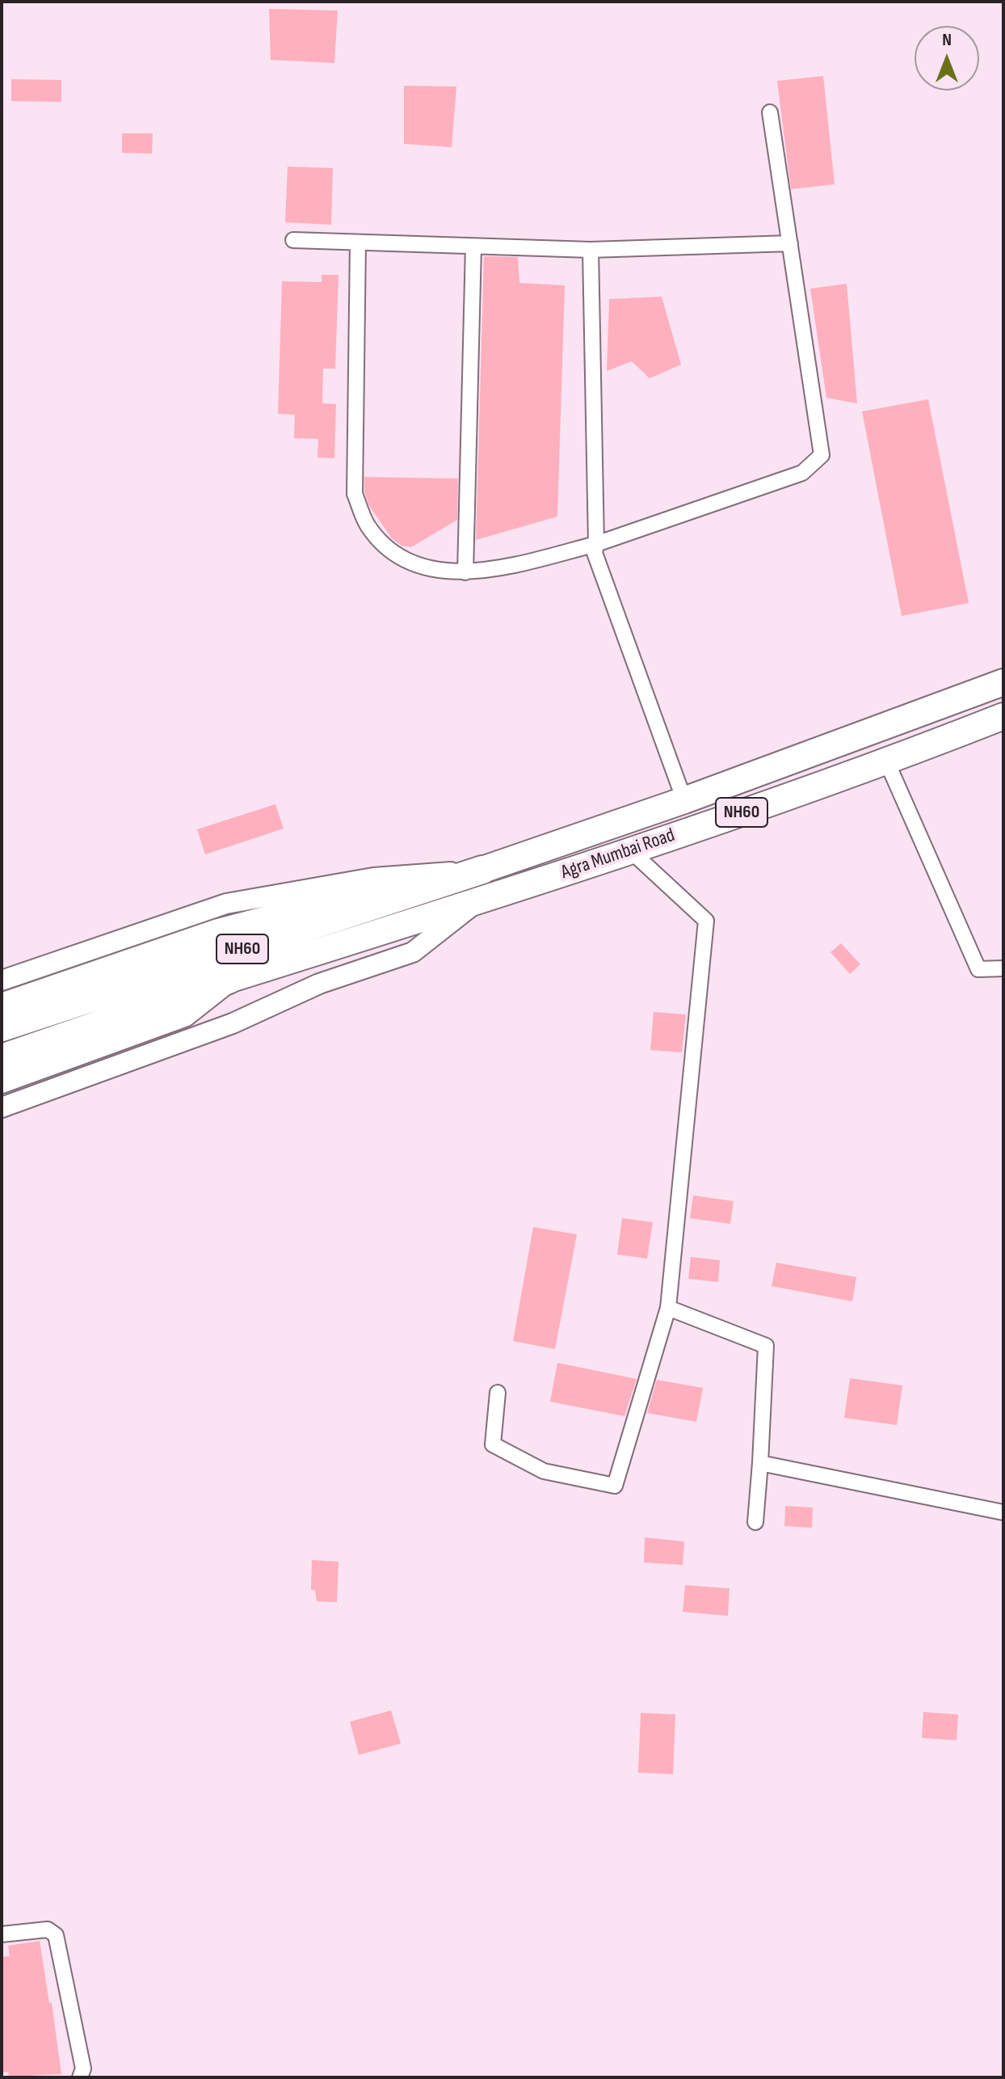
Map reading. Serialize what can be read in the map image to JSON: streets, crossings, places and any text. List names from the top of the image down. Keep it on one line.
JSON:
{"streets":{"highway":["NH60","Agra Mumbai Road"]},"crossings":[["NH60","Agra Mumbai Road"]],"north":"top"}
